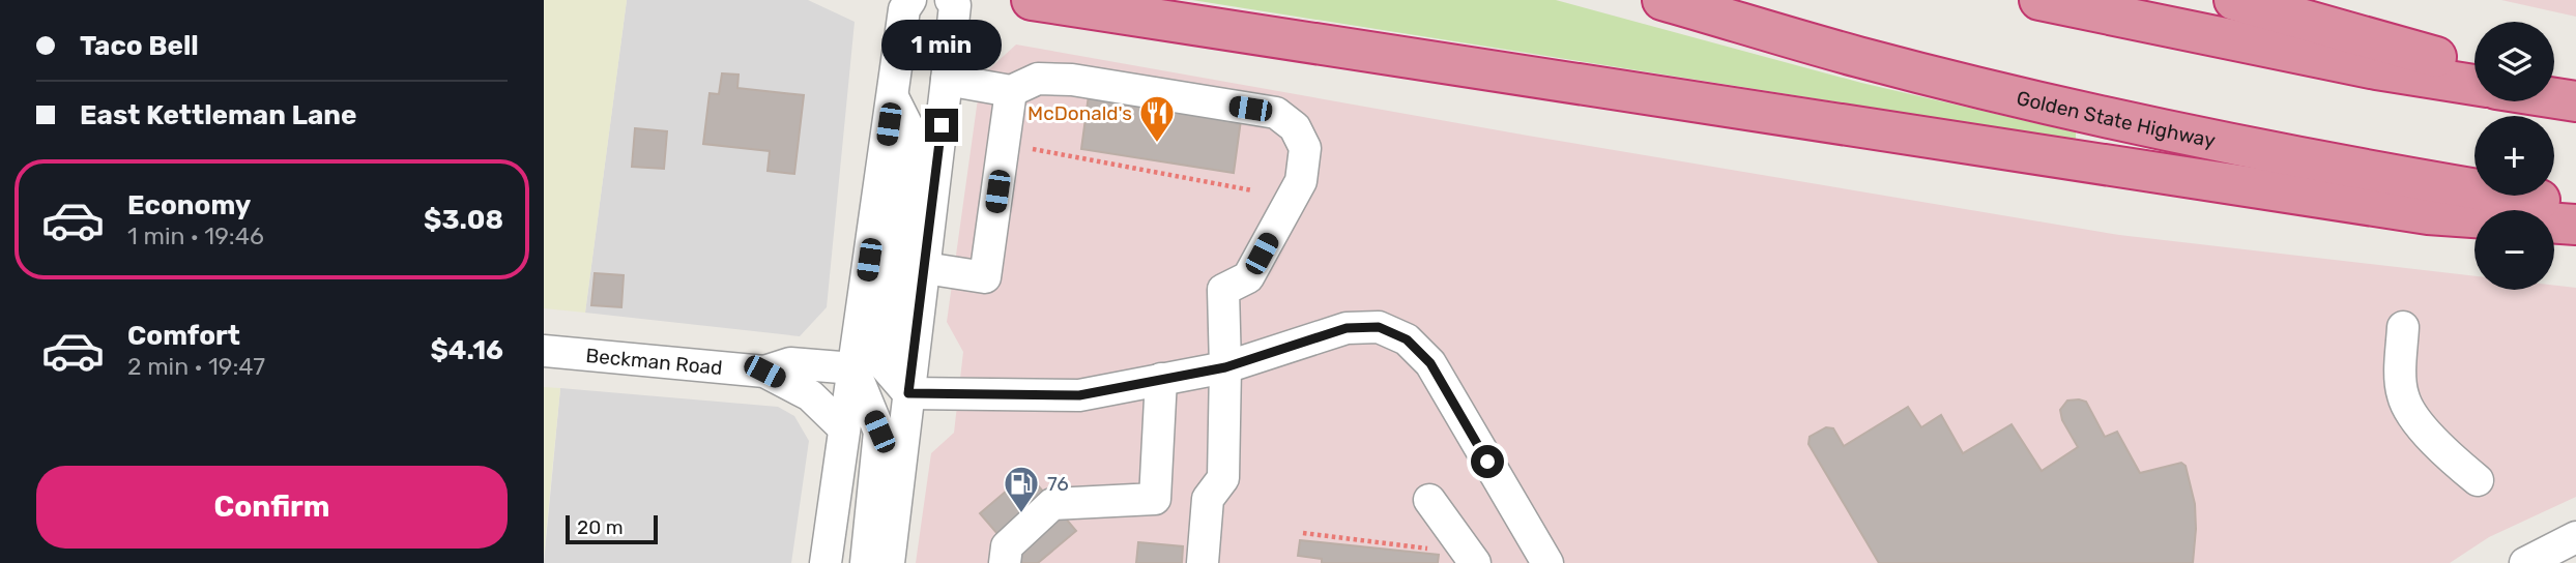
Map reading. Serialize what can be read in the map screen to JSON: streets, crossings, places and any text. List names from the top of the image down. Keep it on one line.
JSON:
{"streets":{"highway":["Golden State Highway"],"street":["Beckman Road"]},"places":{"restaurant":["McDonald's"],"fuel station":["76"]},"scale_bar":"20 m","page":{"banner":["Taco Bell","East Kettleman Lane"],"bubble":"1 min","map_buttons":["+","−"],"list":[{"name":"Economy","note":"1 min · 19:46","value":"$3.08"},{"name":"Comfort","note":"2 min · 19:47","value":"$4.16"}],"buttons":"Confirm","scale":"20 m"}}
